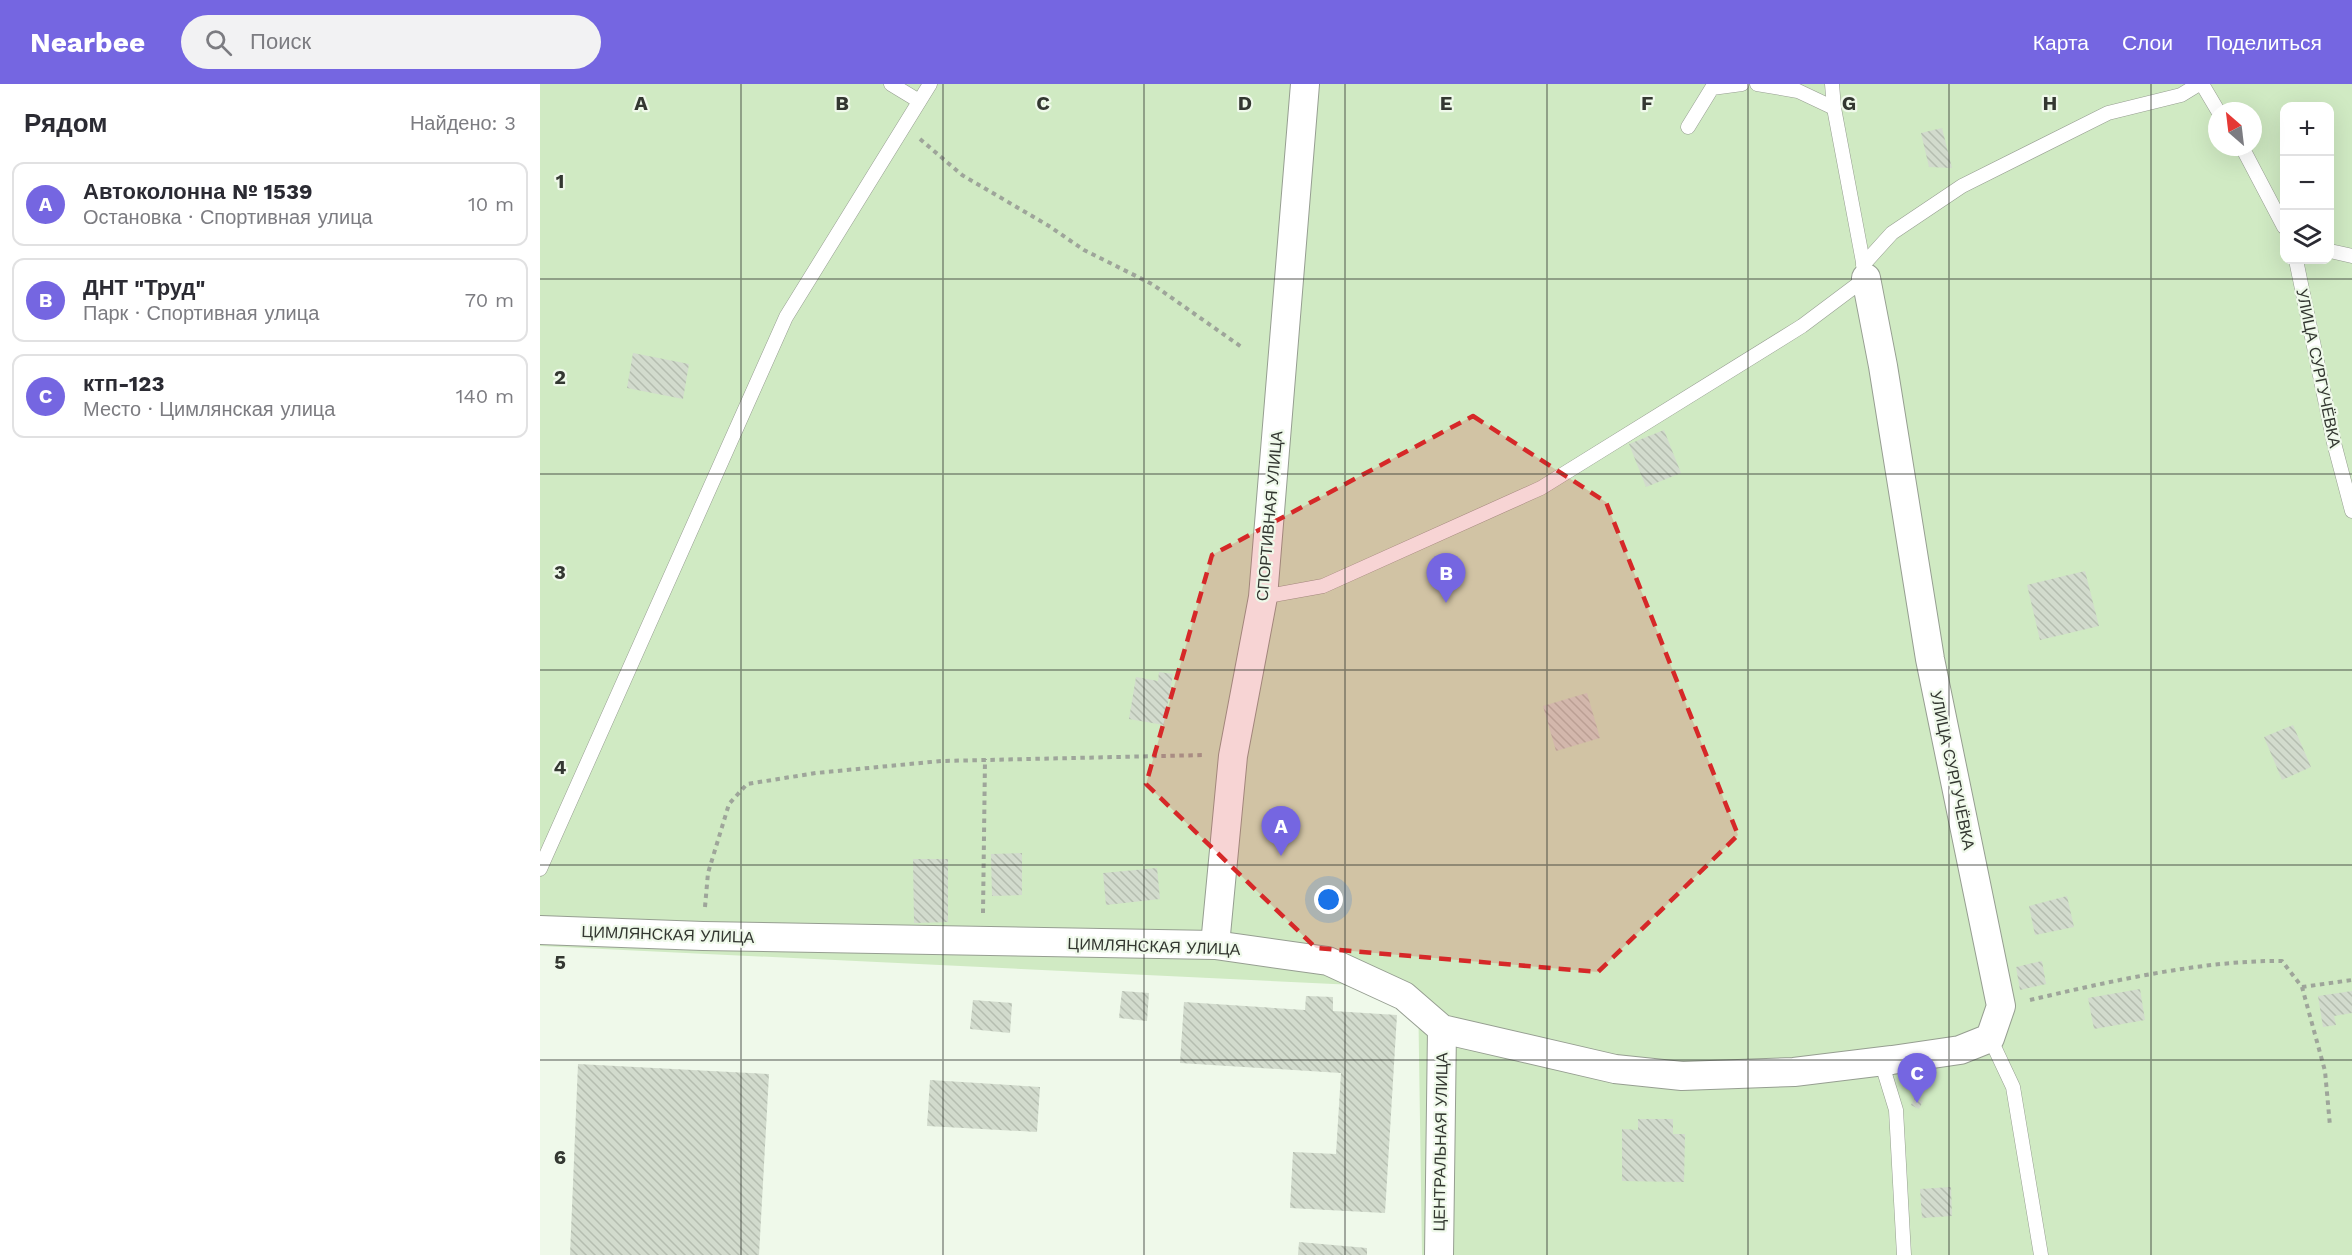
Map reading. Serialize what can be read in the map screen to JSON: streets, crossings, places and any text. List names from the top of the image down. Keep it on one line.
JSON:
{"streets":{"street":["УЛИЦА СУРГУЧЁВКА","СПОРТИВНАЯ УЛИЦА","ЦИМЛЯНСКАЯ УЛИЦА","ЦЕНТРАЛЬНАЯ УЛИЦА"]},"crossings":[["СПОРТИВНАЯ УЛИЦА","ЦИМЛЯНСКАЯ УЛИЦА"],["ЦИМЛЯНСКАЯ УЛИЦА","ЦЕНТРАЛЬНАЯ УЛИЦА"]],"north":"top left","page":{"header":"Nearbee","search":"Поиск","nav":["Карта","Слои","Поделиться"],"heading":["Рядом","Найдено: 3"],"map_buttons":["+","−"],"list":[{"mark":"A","name":"Автоколонна № 1539","note":"Остановка · Спортивная улица","value":"10 m"},{"mark":"B","name":"ДНТ \"Труд\"","note":"Парк · Спортивная улица","value":"70 m"},{"mark":"C","name":"ктп-123","note":"Место · Цимлянская улица","value":"140 m"}],"pins":["B","A","C"]},"grid":{"columns":["A","B","C","D","E","F","G","H"],"rows":["1","2","3","4","5","6"]}}
